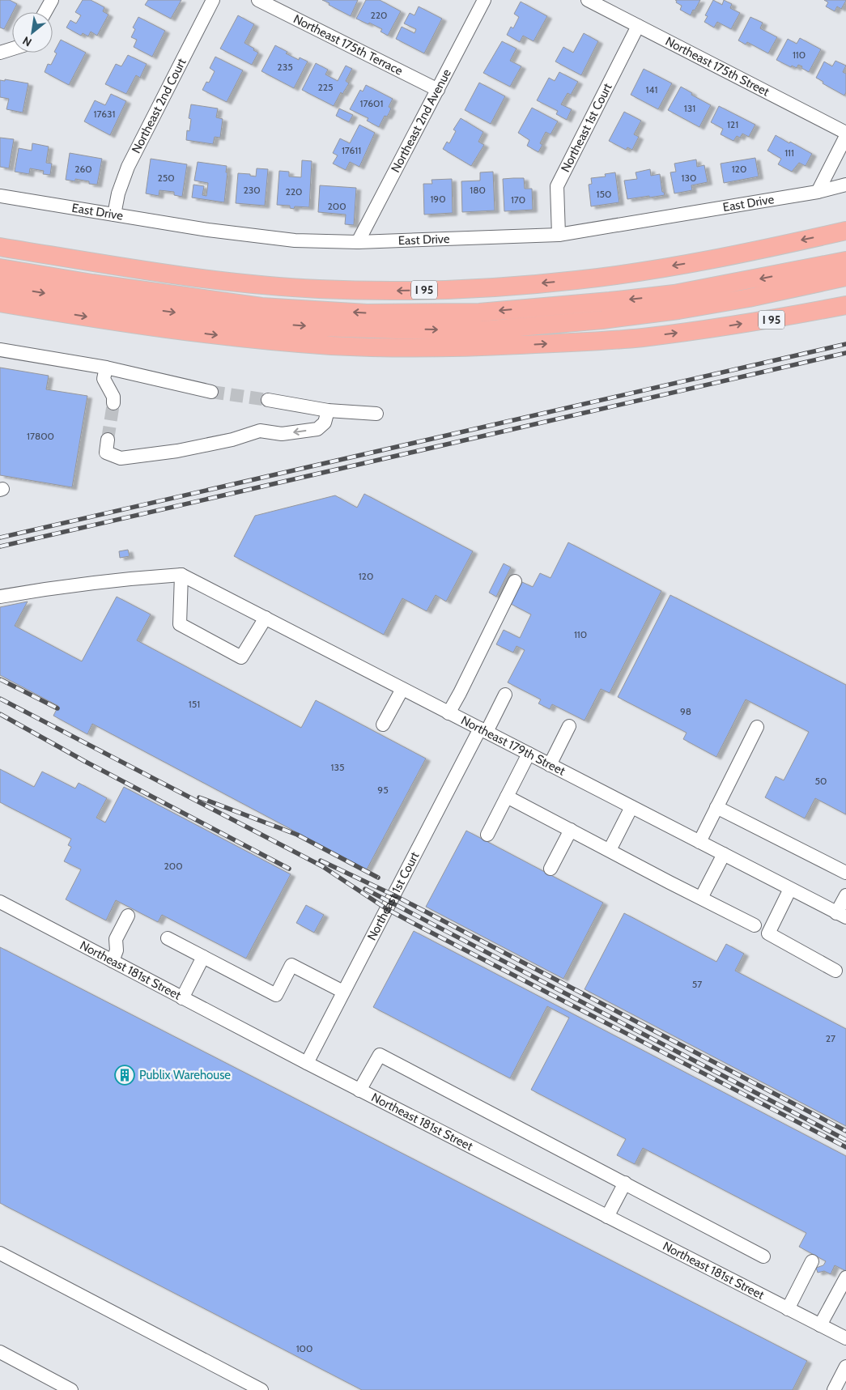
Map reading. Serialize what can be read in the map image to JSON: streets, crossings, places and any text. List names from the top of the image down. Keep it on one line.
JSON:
{"streets":{"highway":["I 95"],"street":["Northeast 175th Terrace","Northeast 175th Street","Northeast 2nd Court","Northeast 2nd Avenue","Northeast 1st Court","East Drive","Northeast 179th Street","Northeast 181st Street"]},"crossings":[["Northeast 175th Terrace","Northeast 2nd Avenue"],["Northeast 175th Street","Northeast 1st Court"],["Northeast 2nd Court","East Drive"],["Northeast 2nd Avenue","East Drive"],["Northeast 1st Court","East Drive"],["Northeast 1st Court","Northeast 179th Street"],["Northeast 1st Court","Northeast 181st Street"]],"places":{"building":["Publix Warehouse"]},"house_numbers":["220","110","235","225","141","17601","131","17631","121","17611","111","260","120","250","130","230","180","220","150","190","170","200","17800","120","110","151","98","135","50","95","200","57","27","100"],"north":"bottom left"}
